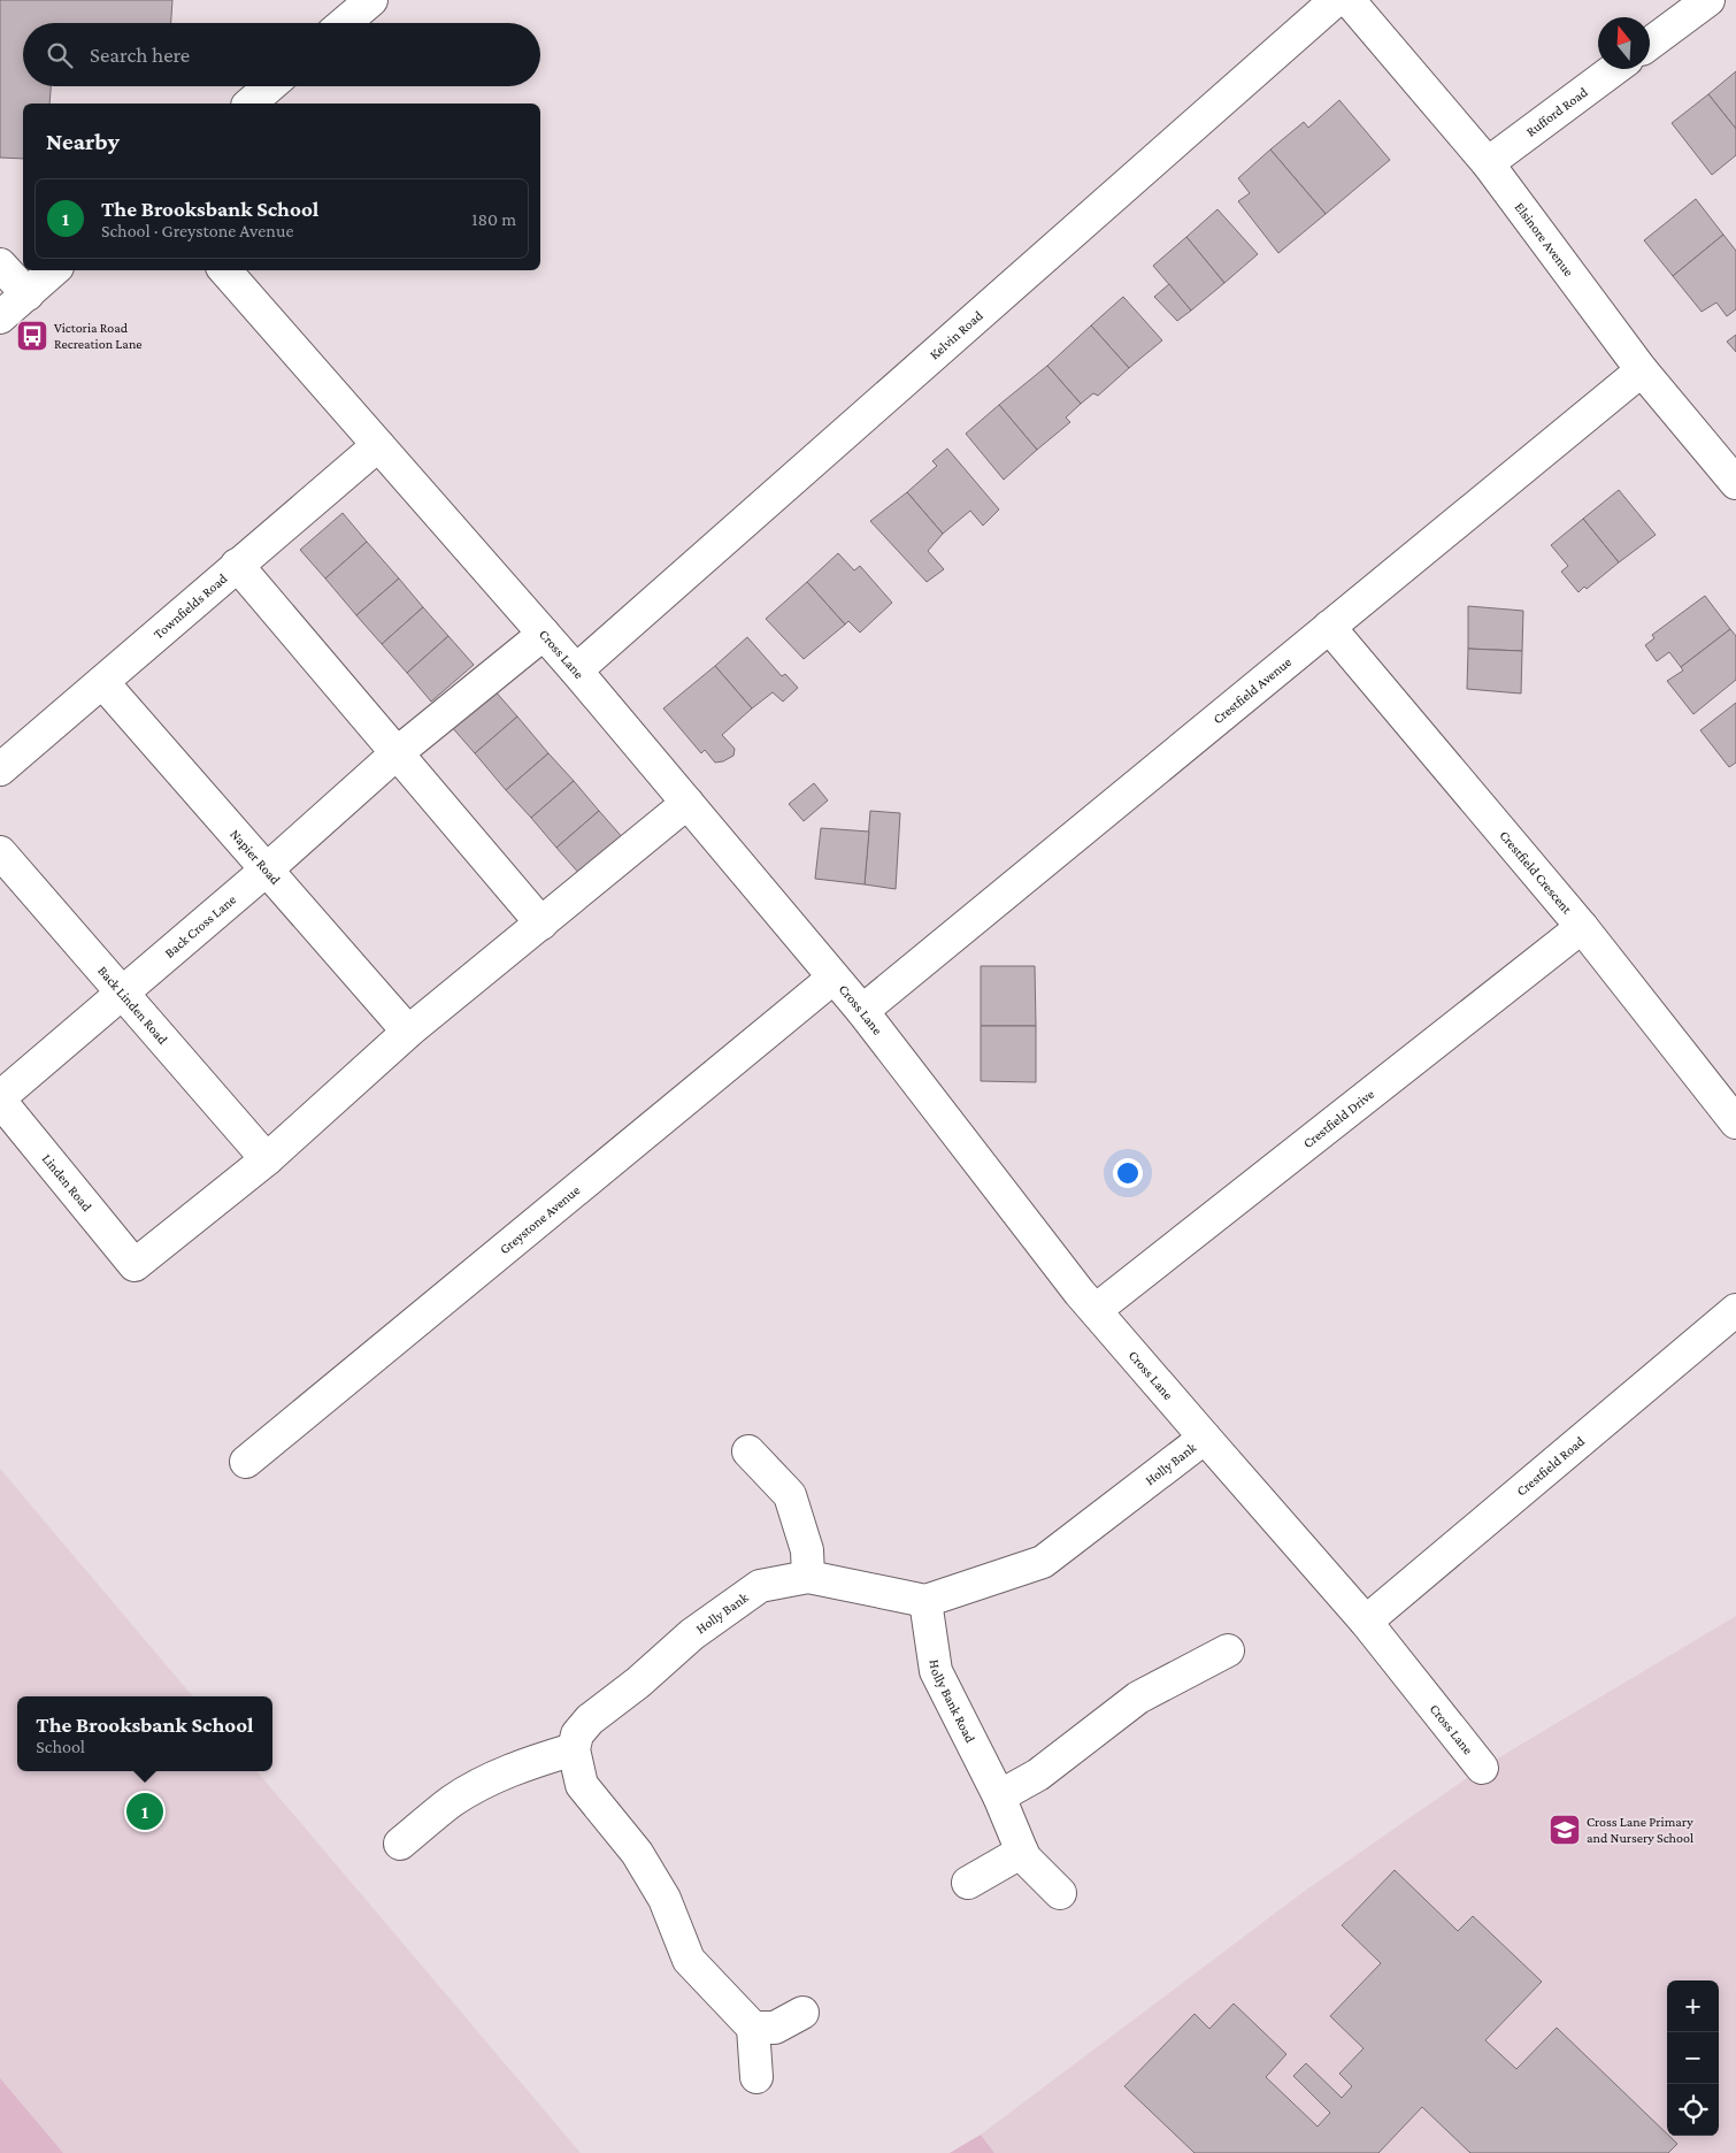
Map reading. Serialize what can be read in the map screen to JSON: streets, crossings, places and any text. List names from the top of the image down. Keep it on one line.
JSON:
{"streets":{"street":["Rufford Road","Elsinore Avenue","Kelvin Road","Townfields Road","Cross Lane","Crestfield Avenue","Napier Road","Crestfield Crescent","Back Cross Lane","Back Linden Road","Crestfield Drive","Linden Road","Greystone Avenue","Holly Bank","Crestfield Road","Holly Bank Road"]},"crossings":[["Rufford Road","Elsinore Avenue"],["Elsinore Avenue","Crestfield Avenue"],["Kelvin Road","Cross Lane"],["Townfields Road","Cross Lane"],["Townfields Road","Napier Road"],["Cross Lane","Crestfield Avenue"],["Cross Lane","Back Cross Lane"],["Cross Lane","Crestfield Drive"],["Cross Lane","Greystone Avenue"],["Cross Lane","Holly Bank"],["Cross Lane","Crestfield Road"],["Crestfield Avenue","Crestfield Crescent"],["Napier Road","Back Cross Lane"],["Crestfield Crescent","Crestfield Drive"],["Back Cross Lane","Back Linden Road"],["Back Cross Lane","Linden Road"],["Back Linden Road","Linden Road"],["Holly Bank","Holly Bank Road"]],"places":{"bus stop":["Victoria Road Recreation Lane"],"school or university":["Cross Lane Primary and Nursery School"]},"north":"top","page":{"search":"Search here","heading":"Nearby","list":[{"mark":"1","name":"The Brooksbank School","note":"School · Greystone Avenue","value":"180 m"}],"popup":["The Brooksbank School","School"],"pins":"1","map_buttons":["+","−"]}}
